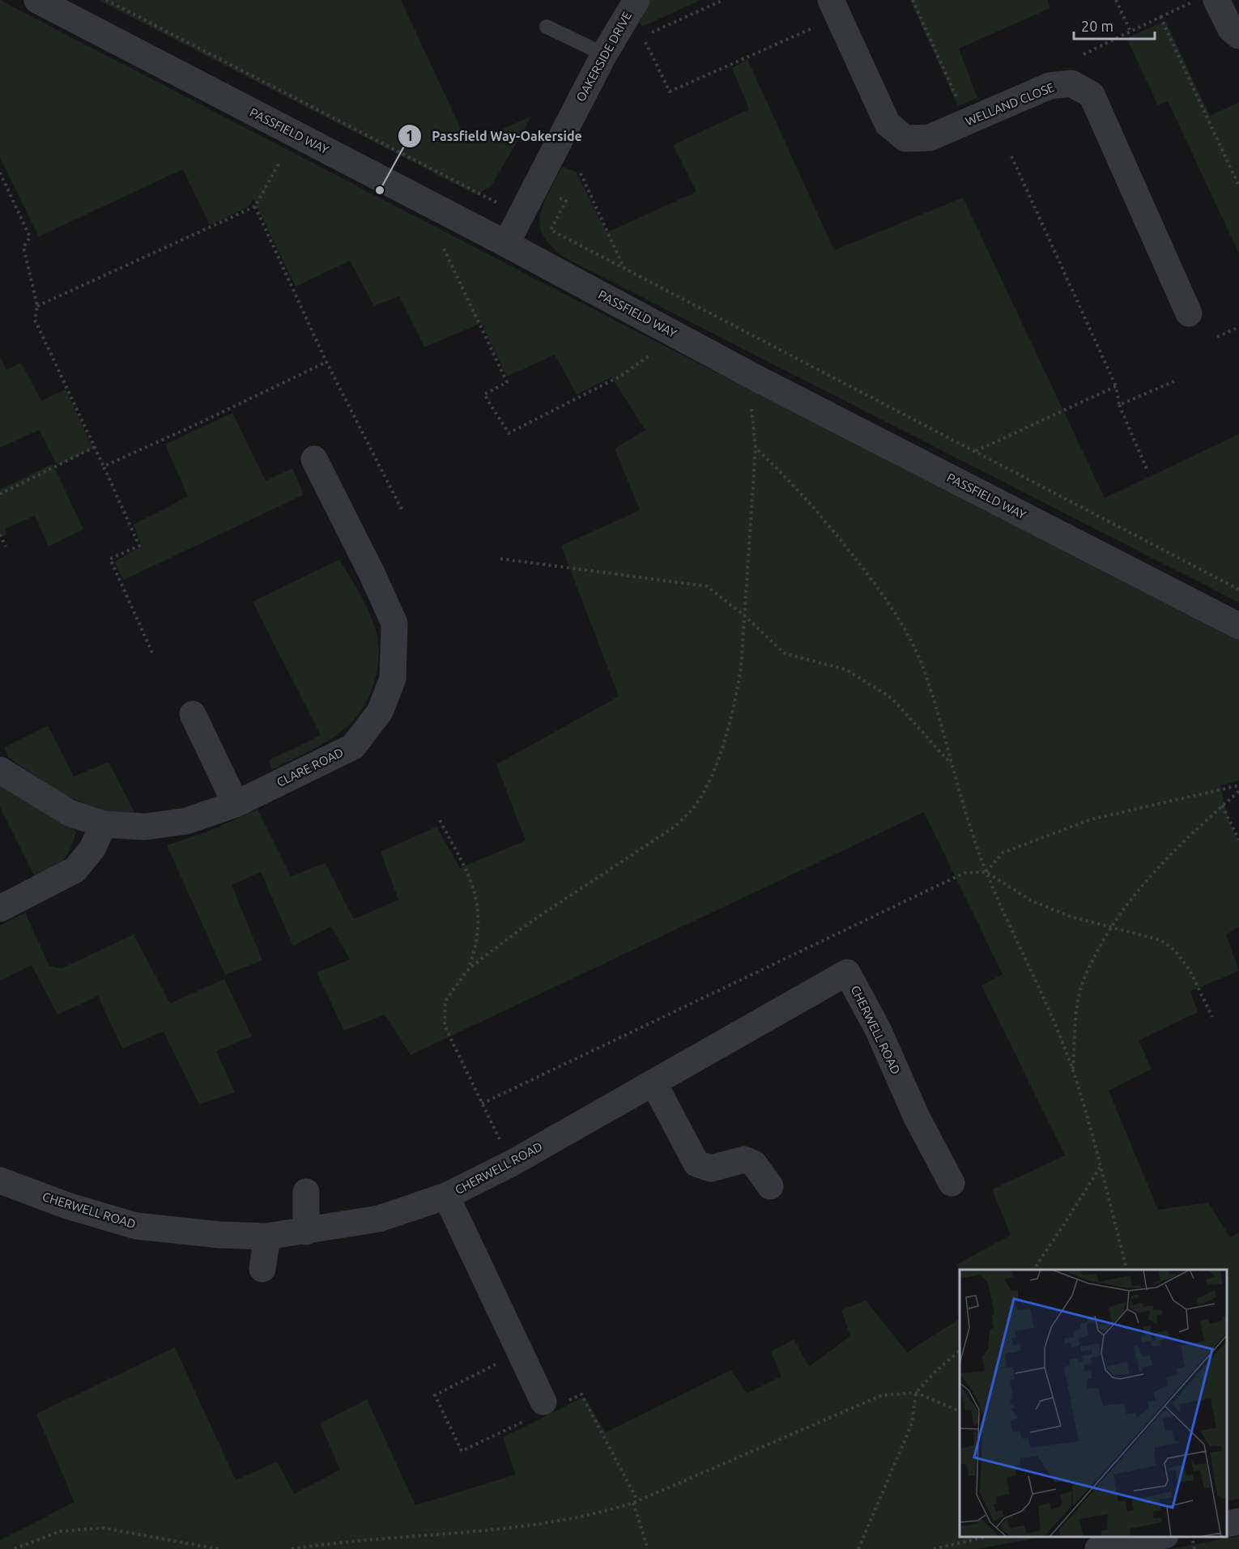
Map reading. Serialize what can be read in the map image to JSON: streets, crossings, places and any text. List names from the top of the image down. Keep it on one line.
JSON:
{"streets":{"street":["OAKERSIDE DRIVE","WELLAND CLOSE","PASSFIELD WAY","CLARE ROAD","CHERWELL ROAD"]},"crossings":[["OAKERSIDE DRIVE","PASSFIELD WAY"]],"places":["Passfield Way-Oakerside"],"scale_bar":"20 m"}
